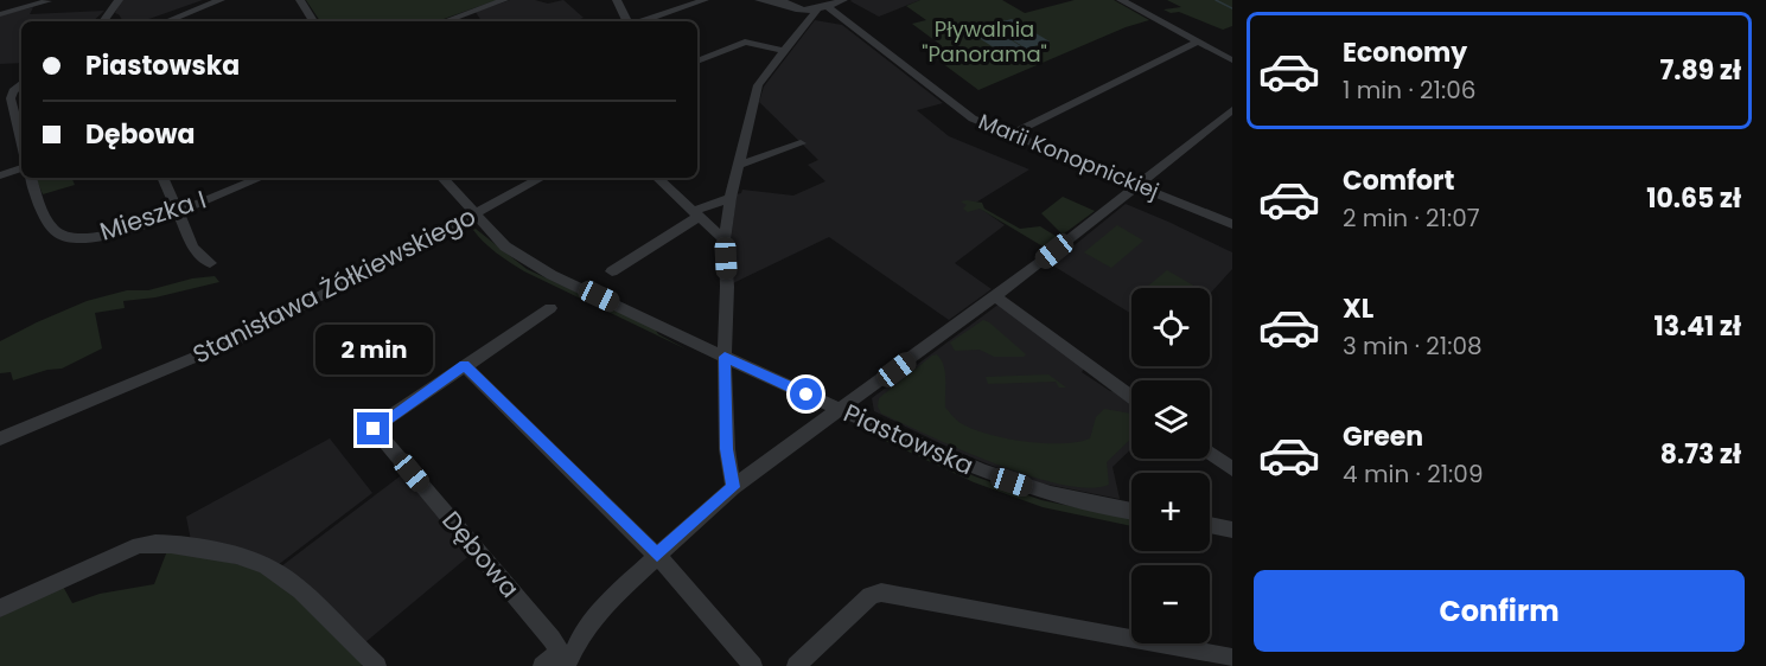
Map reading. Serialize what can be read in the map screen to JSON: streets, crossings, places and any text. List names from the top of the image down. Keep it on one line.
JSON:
{"streets":{"street":["Marii Konopnickiej","Mieszka I","Stanisława Żółkiewskiego","Piastowska","Dębowa"]},"crossings":[["Stanisława Żółkiewskiego","Piastowska"]],"parks":["Pływalnia \"Panorama\""],"page":{"list":[{"name":"Economy","note":"1 min · 21:06","value":"7.89 zł"},{"name":"Comfort","note":"2 min · 21:07","value":"10.65 zł"},{"name":"XL","note":"3 min · 21:08","value":"13.41 zł"},{"name":"Green","note":"4 min · 21:09","value":"8.73 zł"}],"banner":["Piastowska","Dębowa"],"map_buttons":["+","−"],"bubble":"2 min","buttons":"Confirm"}}
